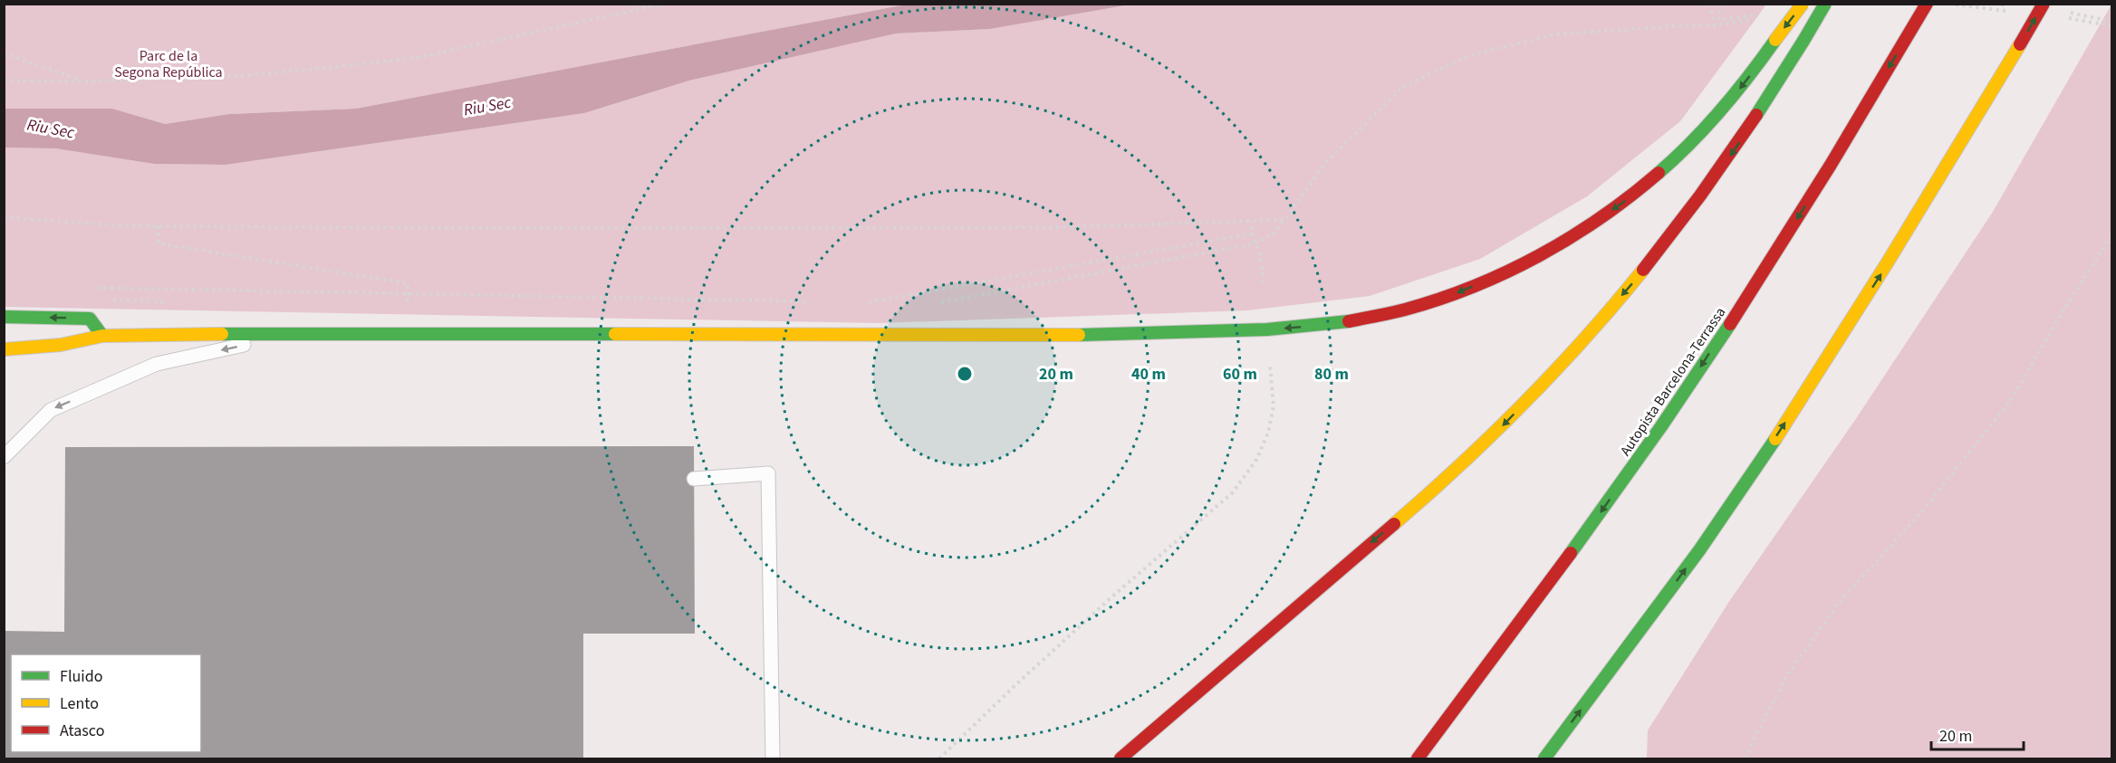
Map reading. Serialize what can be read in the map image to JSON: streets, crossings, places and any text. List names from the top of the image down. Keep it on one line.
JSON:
{"streets":{"main road":["Autopista Barcelona-Terrassa"]},"water":["Riu Sec"],"parks":["Parc de la Segona República"],"legend":["Fluido","Lento","Atasco"],"scale_bar":"20 m","rings":["20 m","40 m","60 m","80 m"]}
